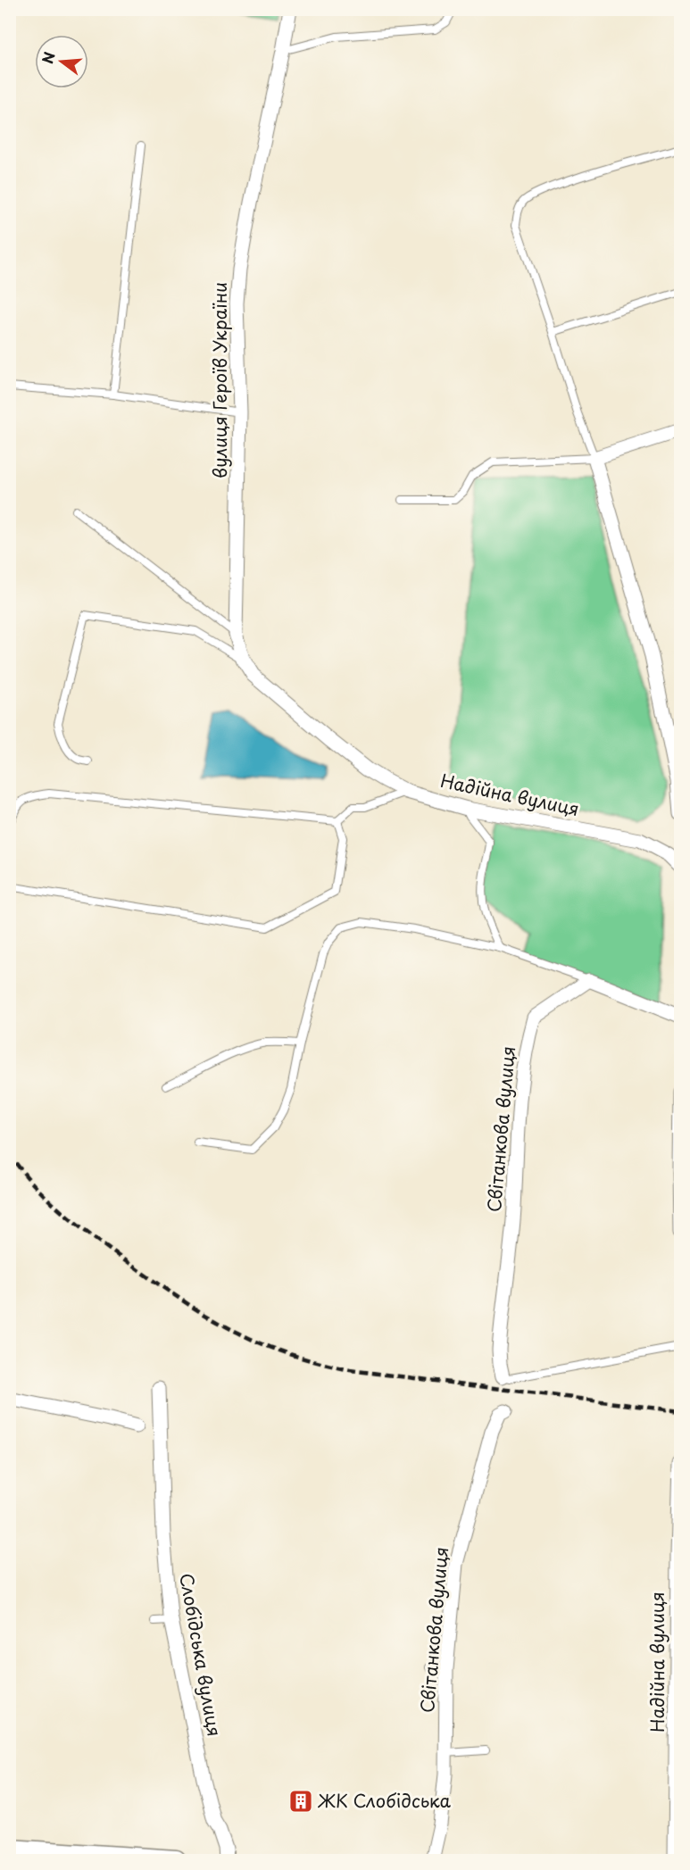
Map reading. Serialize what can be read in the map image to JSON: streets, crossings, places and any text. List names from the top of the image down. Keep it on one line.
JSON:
{"streets":{"street":["вулиця Героїв України","Надійна вулиця","Світанкова вулиця","Слобідська вулиця"]},"crossings":[["вулиця Героїв України","Надійна вулиця"]],"places":{"building":["ЖК Слобідська"]},"north":"left"}
